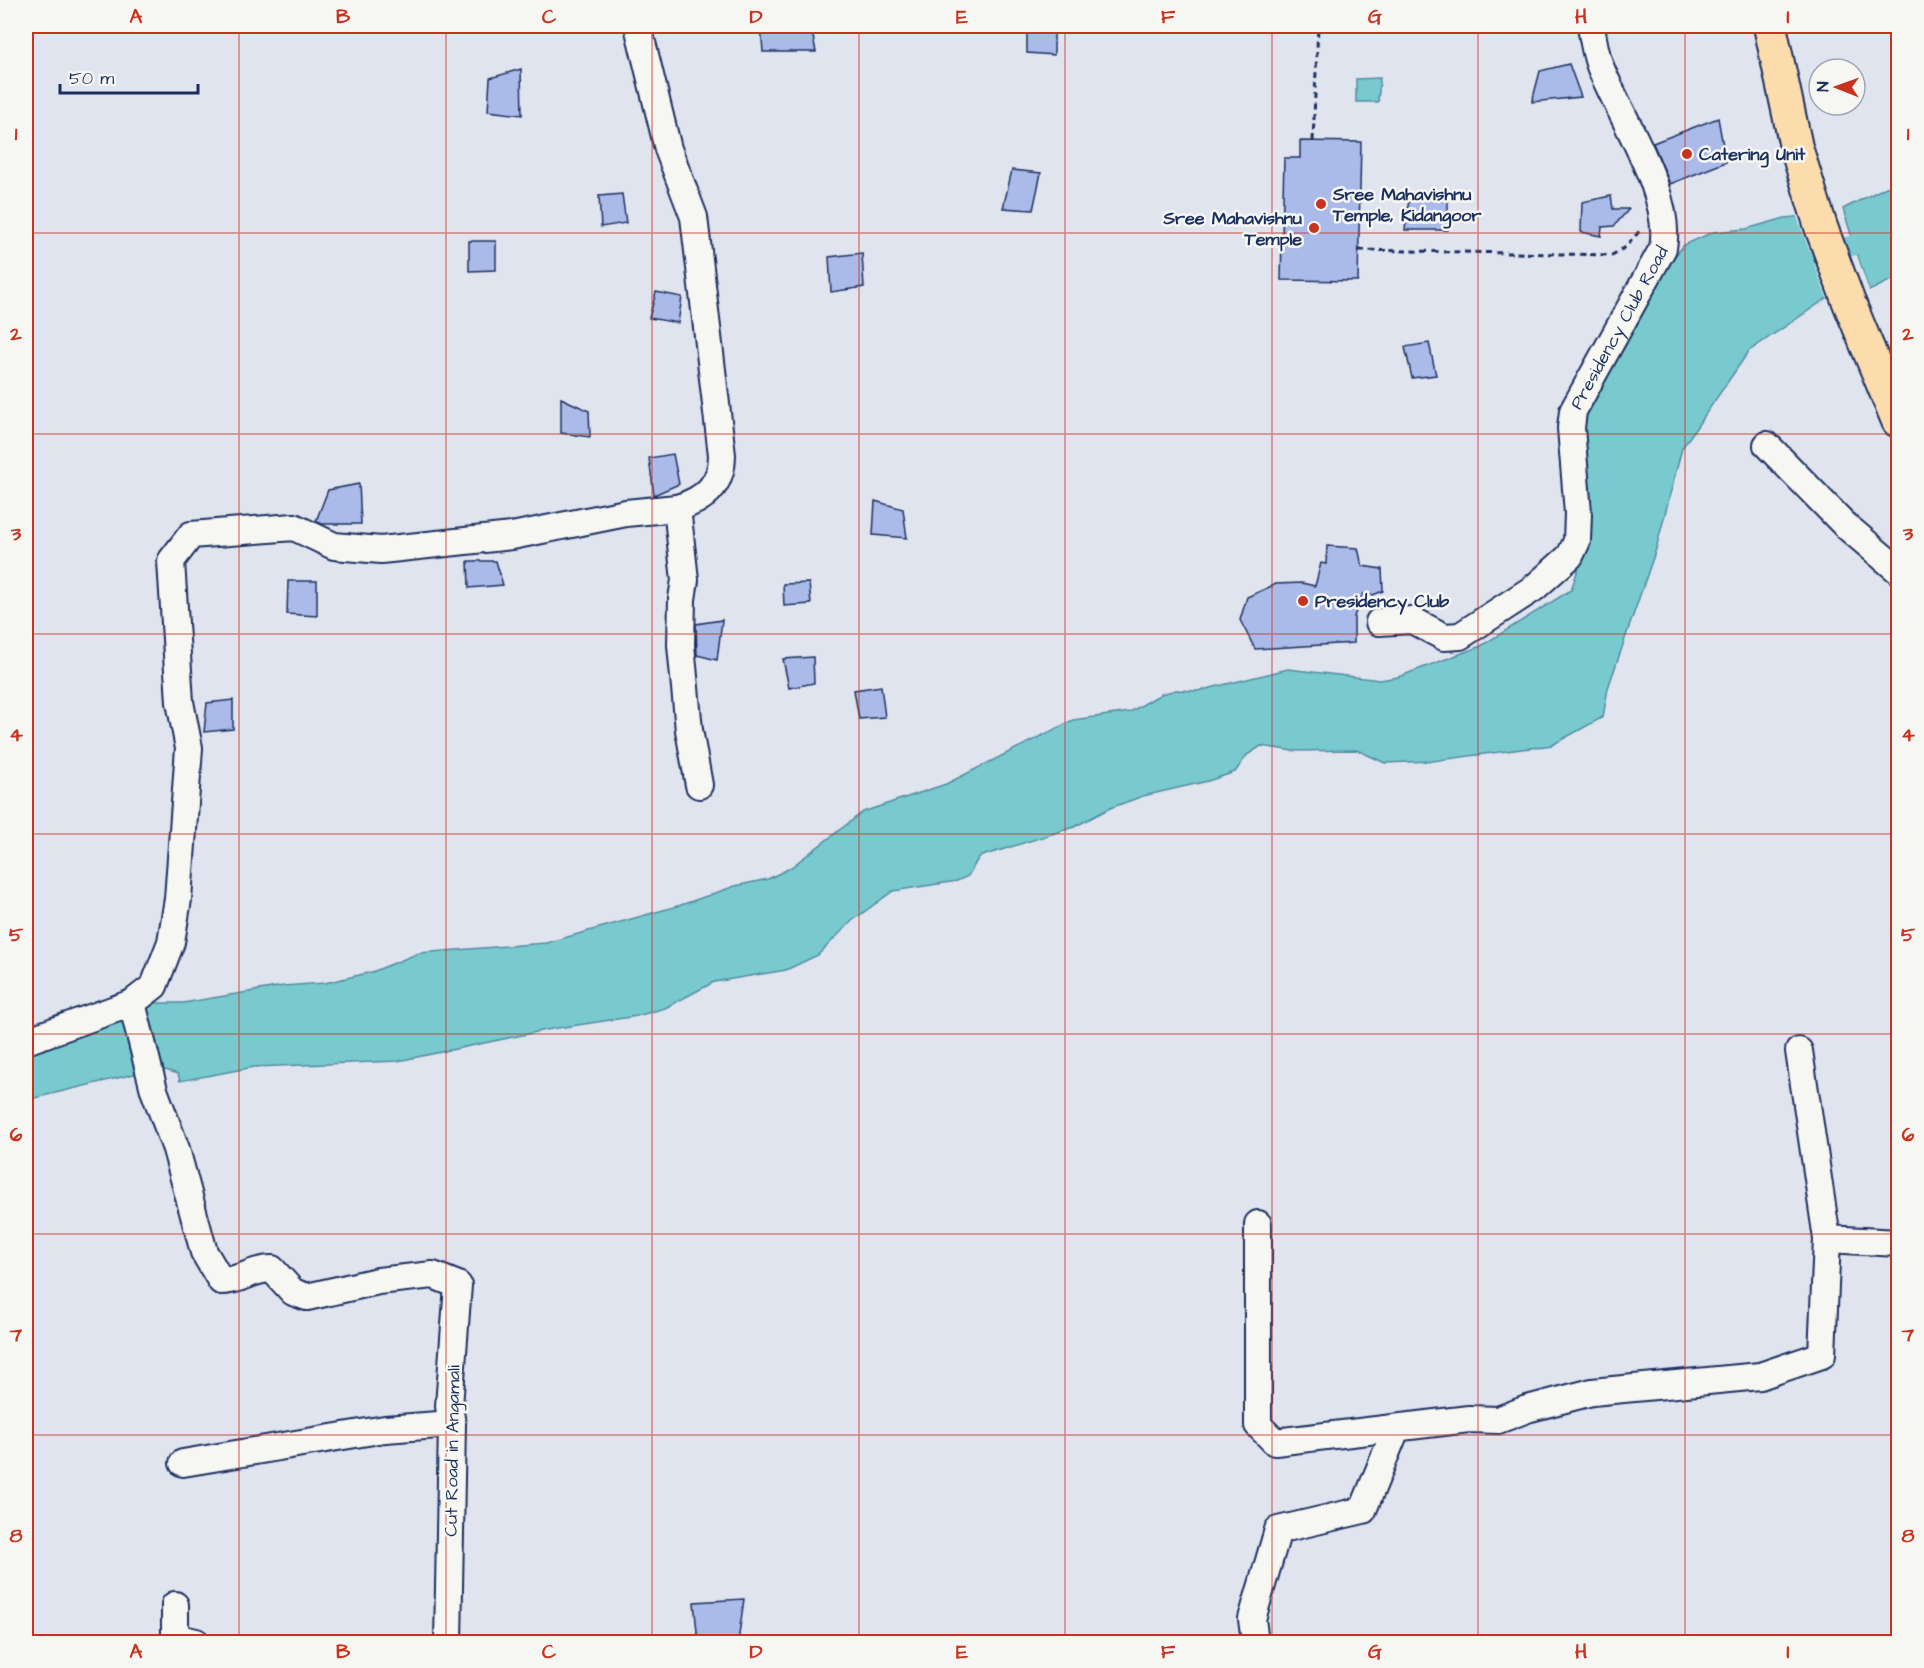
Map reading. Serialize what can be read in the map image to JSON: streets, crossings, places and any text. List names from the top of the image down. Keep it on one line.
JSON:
{"streets":{"street":["Presidency Club Road","Cut Road in Angamali"]},"places":["Catering Unit","Sree Mahavishnu Temple, Kidangoor","Sree Mahavishnu Temple","Presidency Club"],"scale_bar":"50 m","north":"left","grid":{"columns":["A","B","C","D","E","F","G","H","I"],"rows":["1","2","3","4","5","6","7","8"]}}
